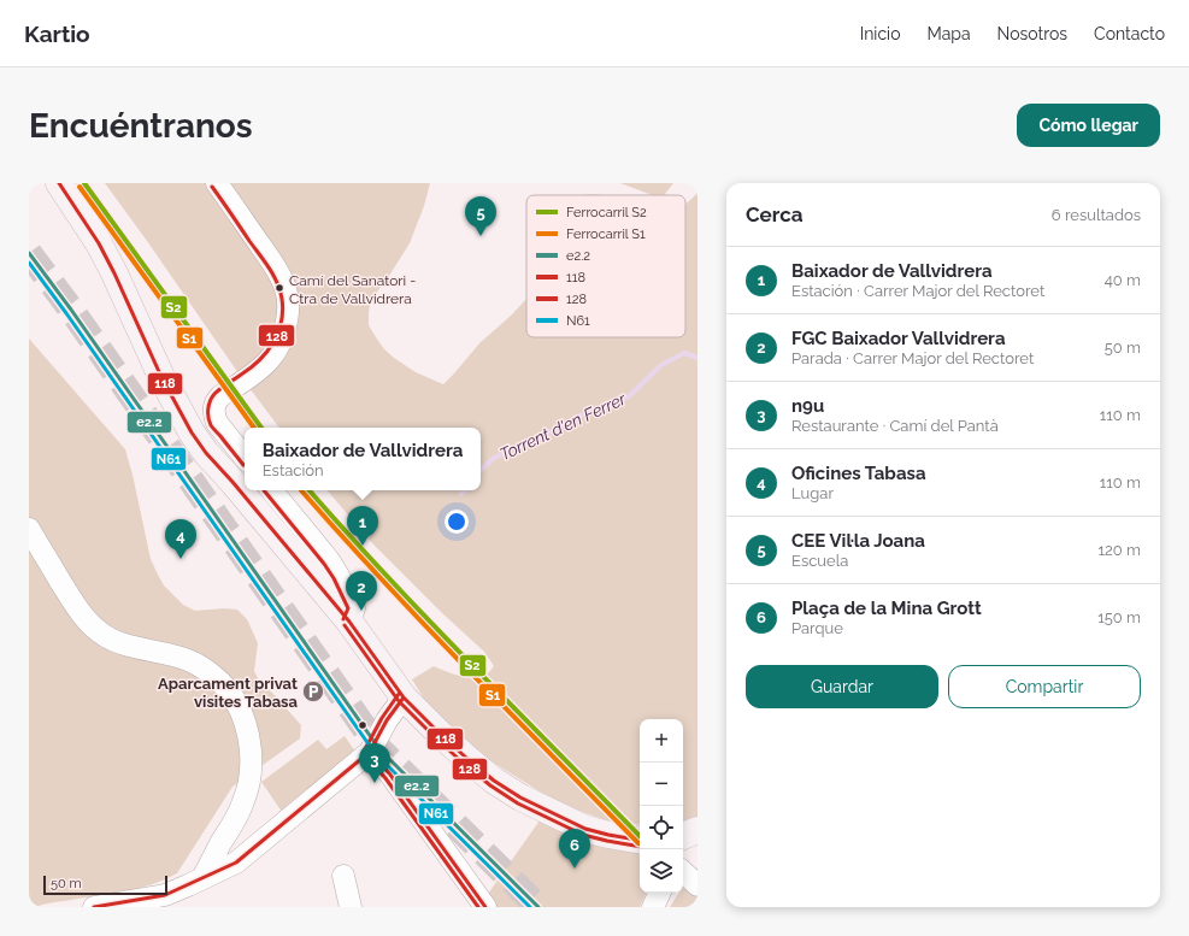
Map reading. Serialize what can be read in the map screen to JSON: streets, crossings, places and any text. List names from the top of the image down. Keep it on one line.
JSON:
{"water":["Torrent d'en Ferrer"],"places":{"other":["Camí del Sanatori - Ctra de Vallvidrera"],"parking":["Aparcament privat visites Tabasa"]},"lines":["rail line S2","transit line 118","rail line S1","transit line 128","transit line e2.2","transit line N61"],"legend":["Ferrocarril S2","Ferrocarril S1","e2.2","118","128","N61"],"scale_bar":"50 m","page":{"header":"Kartio","nav":["Inicio","Mapa","Nosotros","Contacto"],"buttons":["Cómo llegar",["Guardar","Compartir"]],"title":"Encuéntranos","heading":["Cerca","6 resultados"],"pins":["5","1","4","2","3","6"],"list":[{"mark":"1","name":"Baixador de Vallvidrera","note":"Estación · Carrer Major del Rectoret","value":"40 m"},{"mark":"2","name":"FGC Baixador Vallvidrera","note":"Parada · Carrer Major del Rectoret","value":"50 m"},{"mark":"3","name":"n9u","note":"Restaurante · Camí del Pantà","value":"110 m"},{"mark":"4","name":"Oficines Tabasa","note":"Lugar","value":"110 m"},{"mark":"5","name":"CEE Vil·la Joana","note":"Escuela","value":"120 m"},{"mark":"6","name":"Plaça de la Mina Grott","note":"Parque","value":"150 m"}],"popup":["Baixador de Vallvidrera","Estación"],"map_buttons":["+","−"],"scale":"50 m"}}
